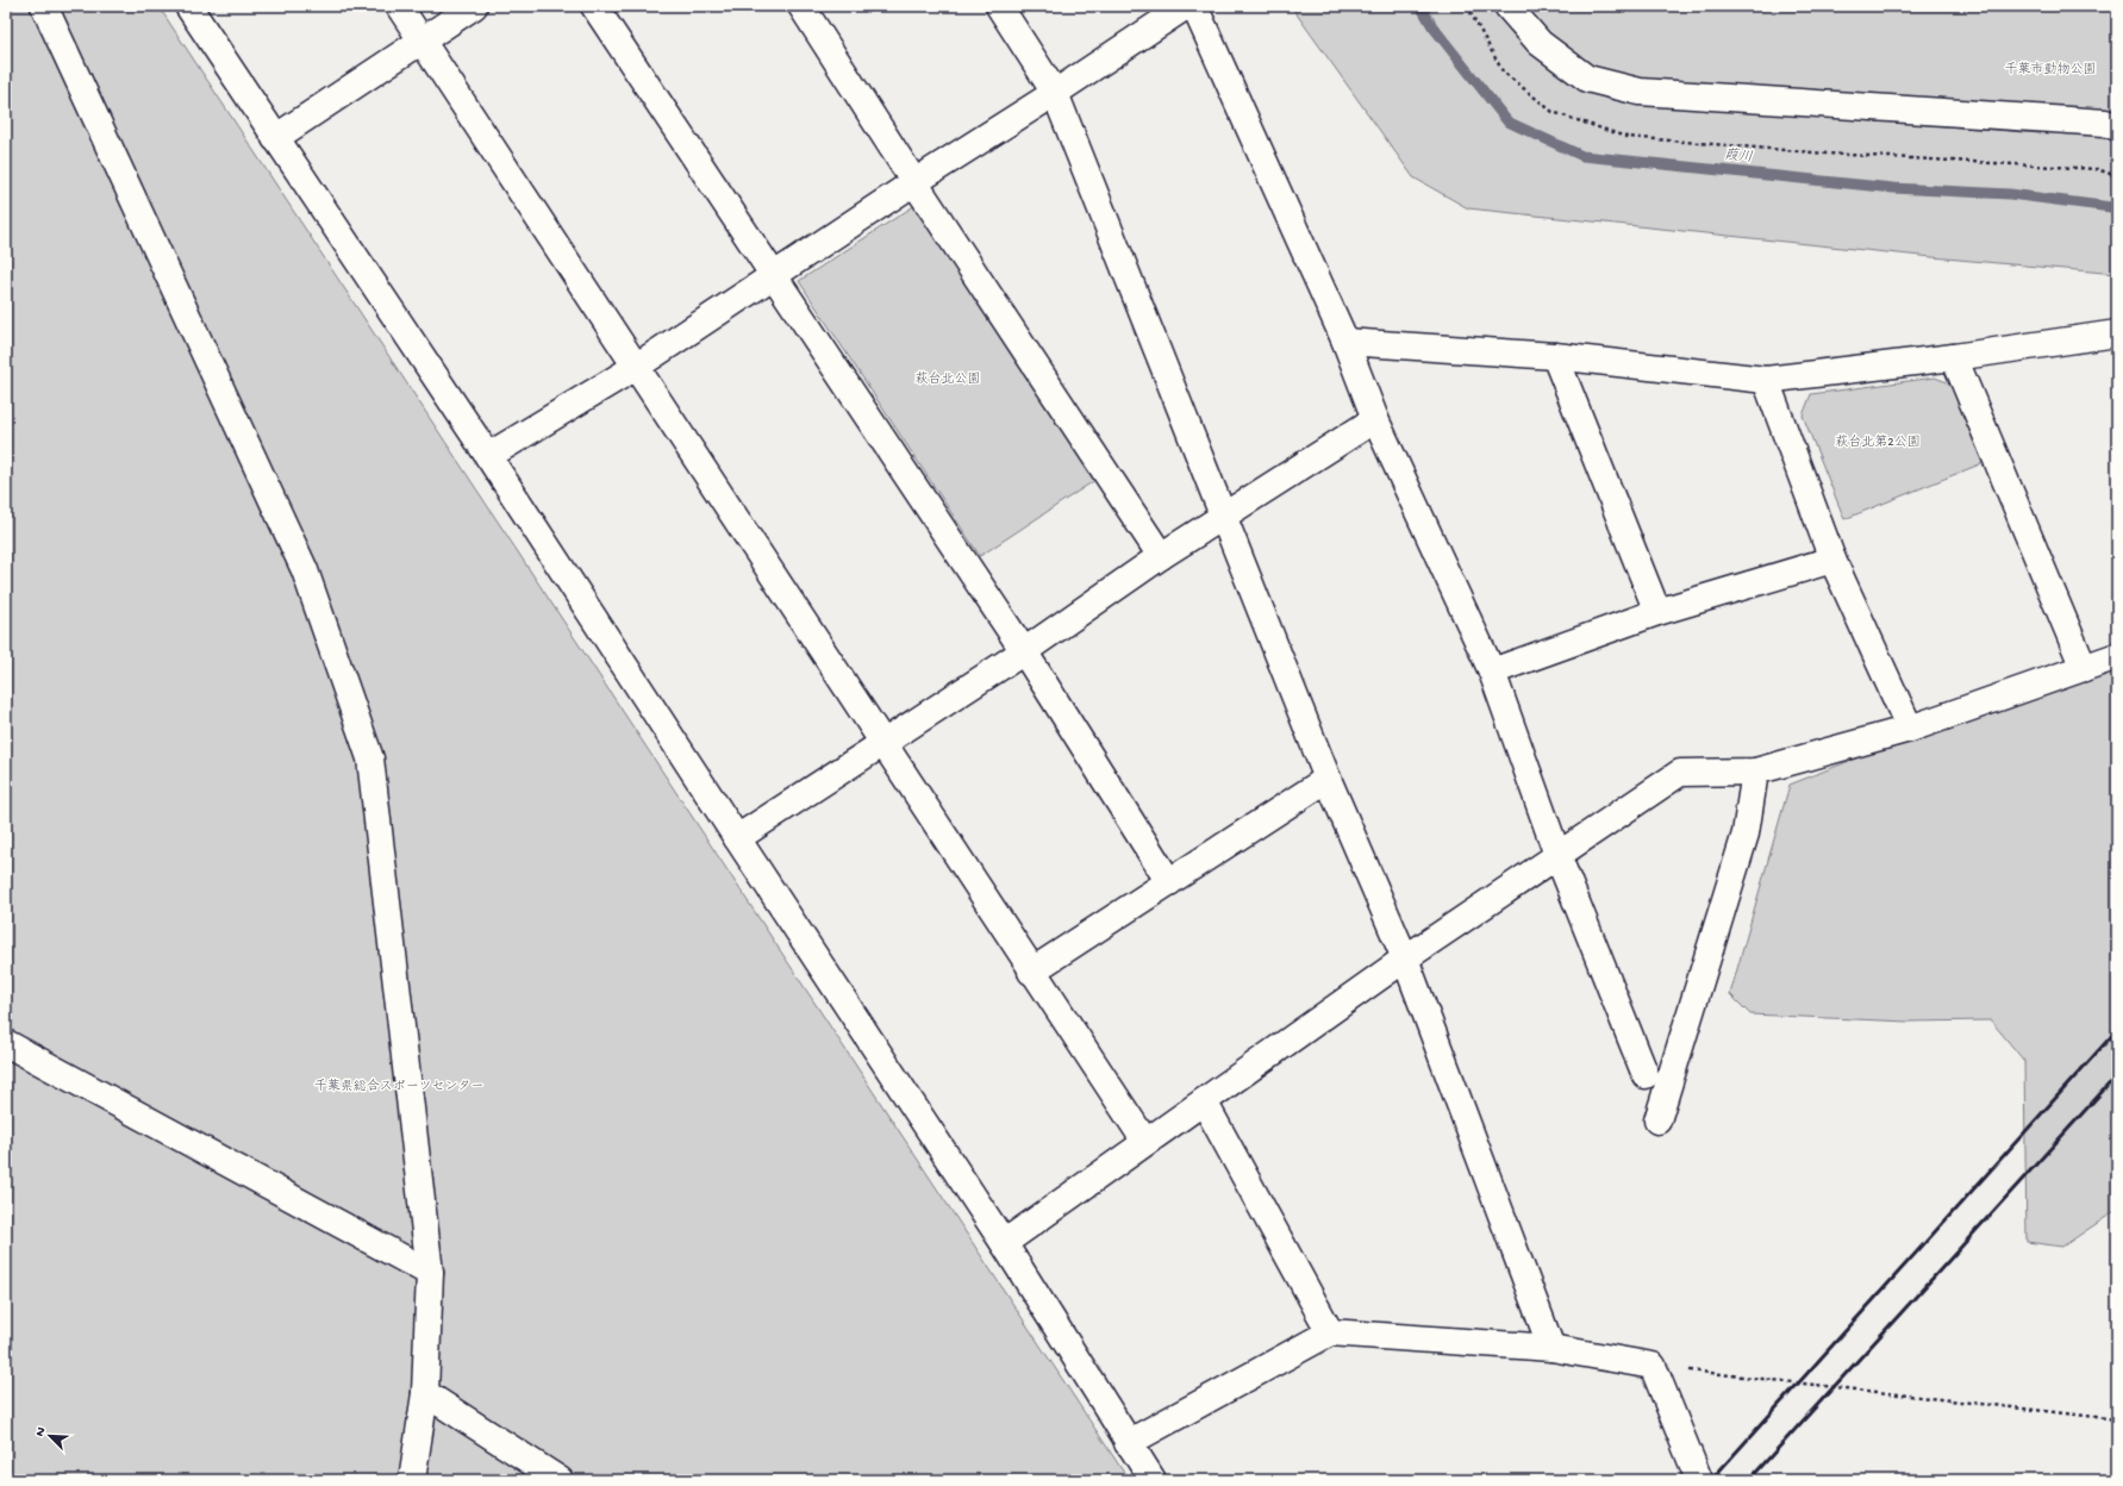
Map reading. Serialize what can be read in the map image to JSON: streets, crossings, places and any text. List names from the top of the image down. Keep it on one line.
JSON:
{"water":["葭川"],"parks":["千葉市動物公園","萩台北公園","萩台北第2公園","千葉県総合スポーツセンター"],"north":"top left"}
